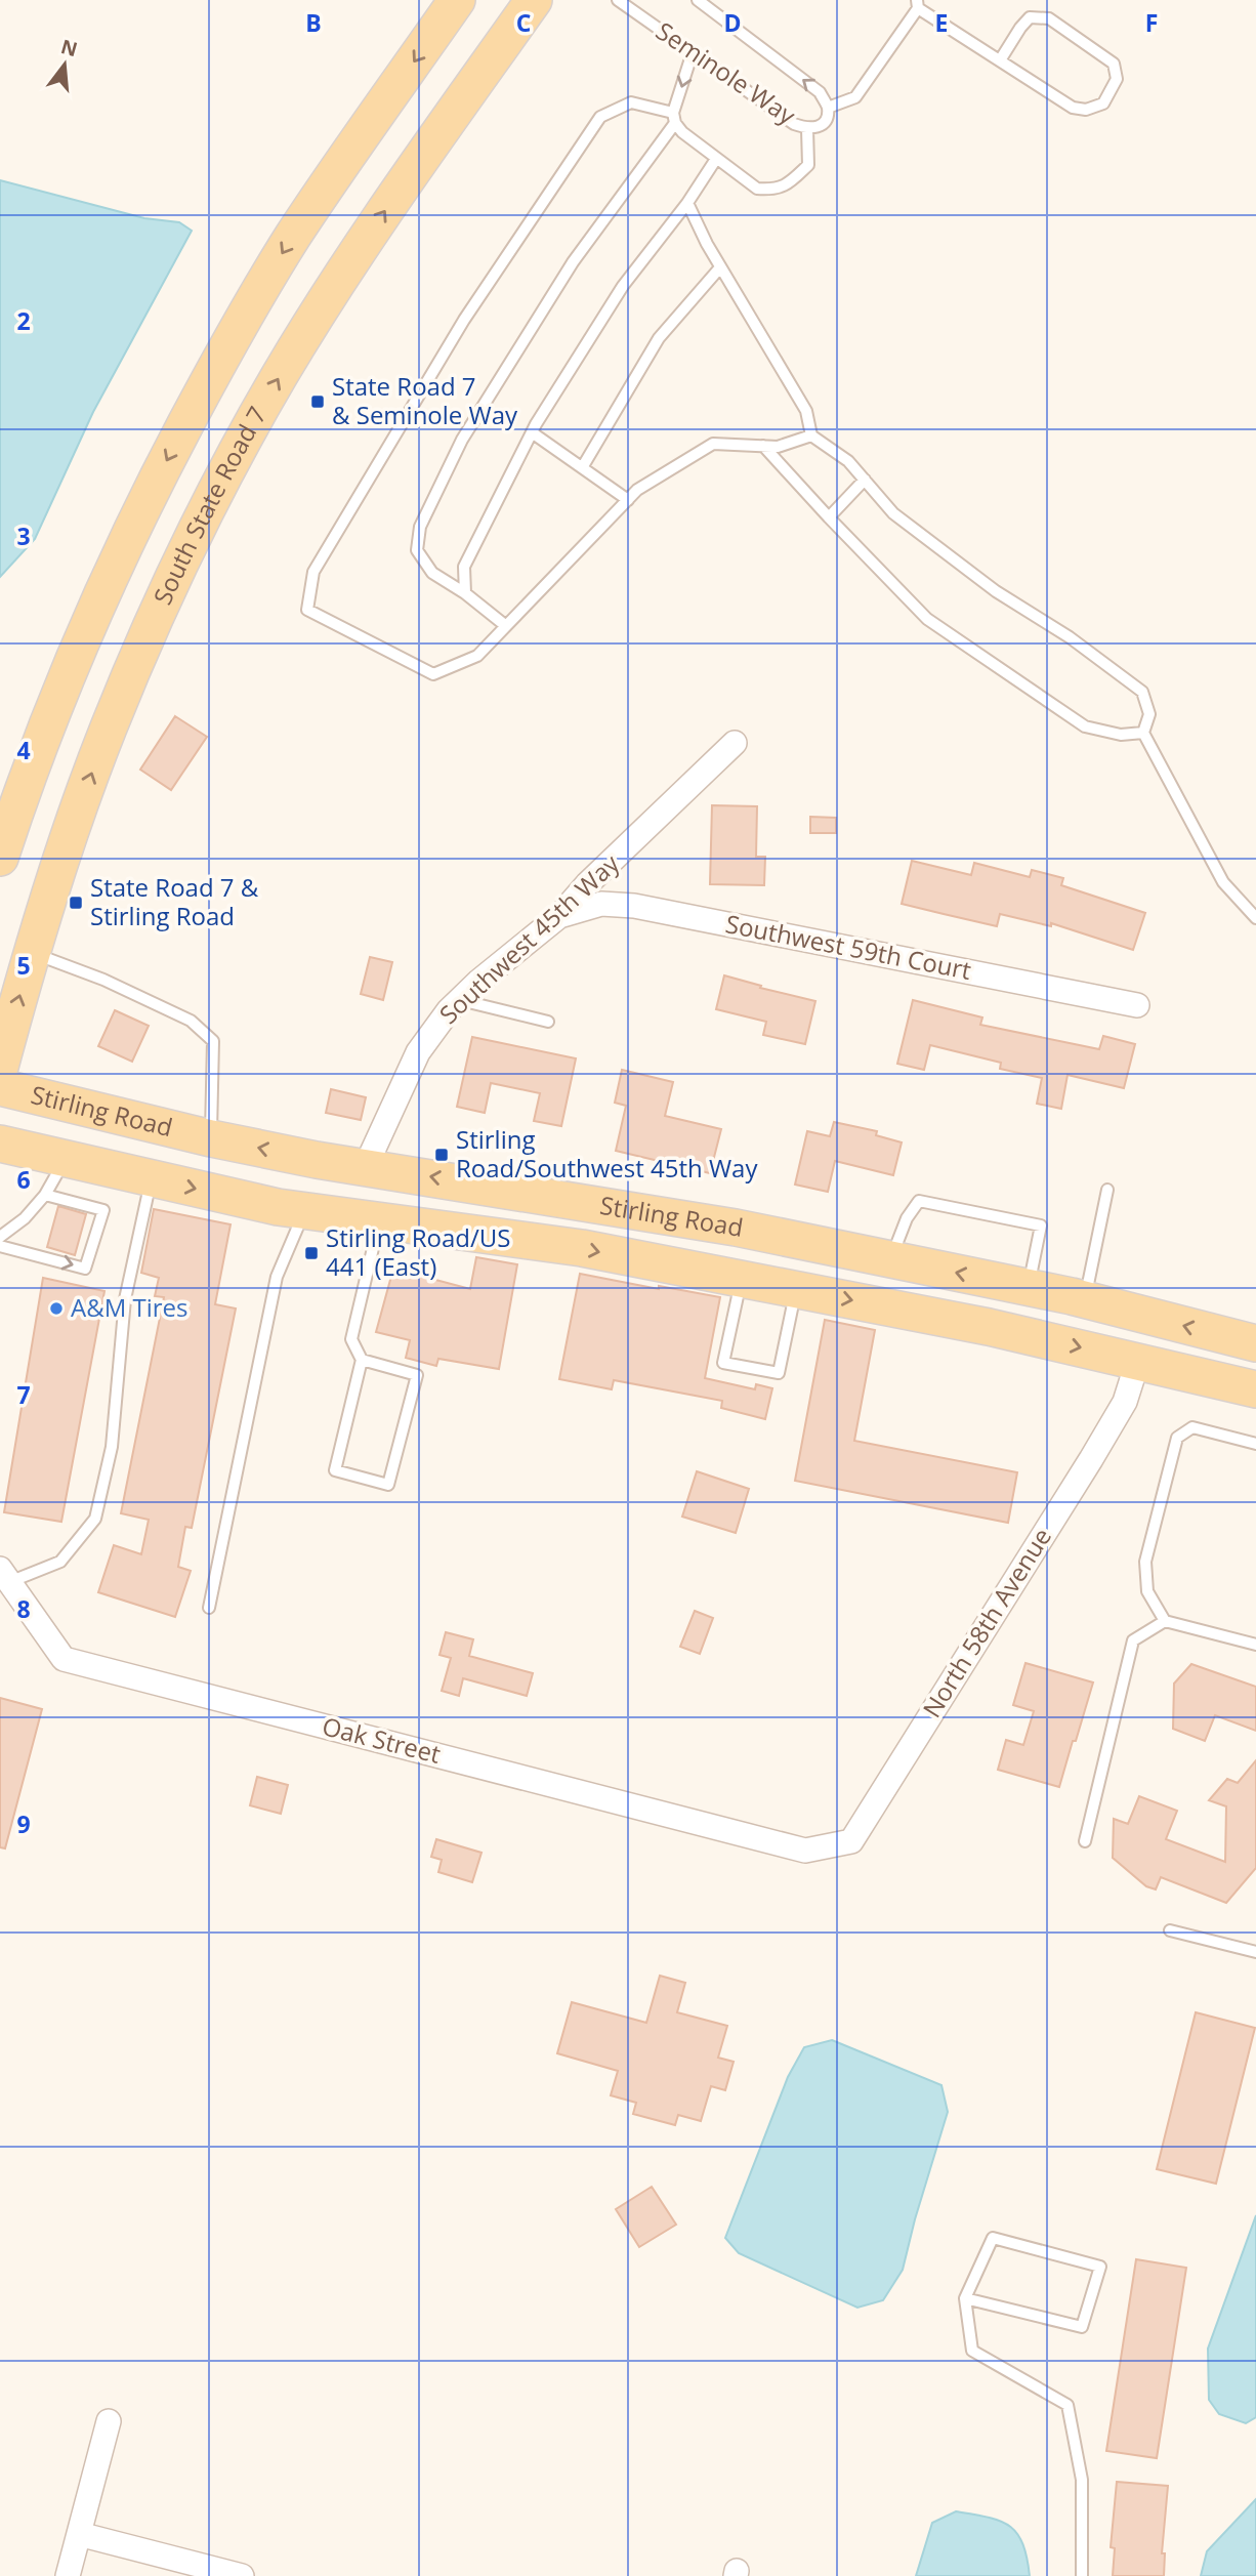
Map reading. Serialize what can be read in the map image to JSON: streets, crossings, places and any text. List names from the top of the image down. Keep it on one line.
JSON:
{"streets":{"main road":["South State Road 7","Stirling Road"],"street":["Southwest 45th Way","Southwest 59th Court","North 58th Avenue","Oak Street"],"lane":["Seminole Way"]},"crossings":[["Southwest 45th Way","Southwest 59th Court"],["Southwest 45th Way","Stirling Road"],["Stirling Road","North 58th Avenue"],["North 58th Avenue","Oak Street"]],"places":{"transit":["State Road 7 & Seminole Way","State Road 7 & Stirling Road","Stirling Road/Southwest 45th Way","Stirling Road/US 441 (East)"],"other":["A&M Tires"]},"north":"top","grid":{"columns":["B","C","D","E","F"],"rows":["2","3","4","5","6","7","8","9"]}}
